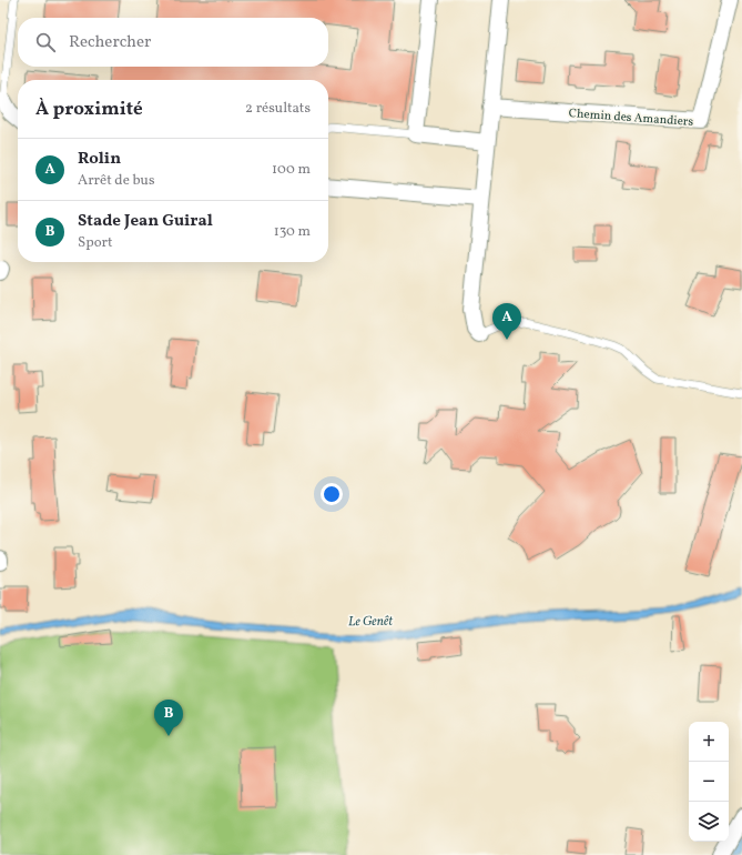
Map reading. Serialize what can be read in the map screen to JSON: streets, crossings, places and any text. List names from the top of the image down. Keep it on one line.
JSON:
{"streets":{"street":["Chemin des Amandiers"]},"water":["Le Genêt"],"page":{"search":"Rechercher","heading":["À proximité","2 résultats"],"list":[{"mark":"A","name":"Rolin","note":"Arrêt de bus","value":"100 m"},{"mark":"B","name":"Stade Jean Guiral","note":"Sport","value":"130 m"}],"pins":["A","B"],"map_buttons":["+","−"]}}
